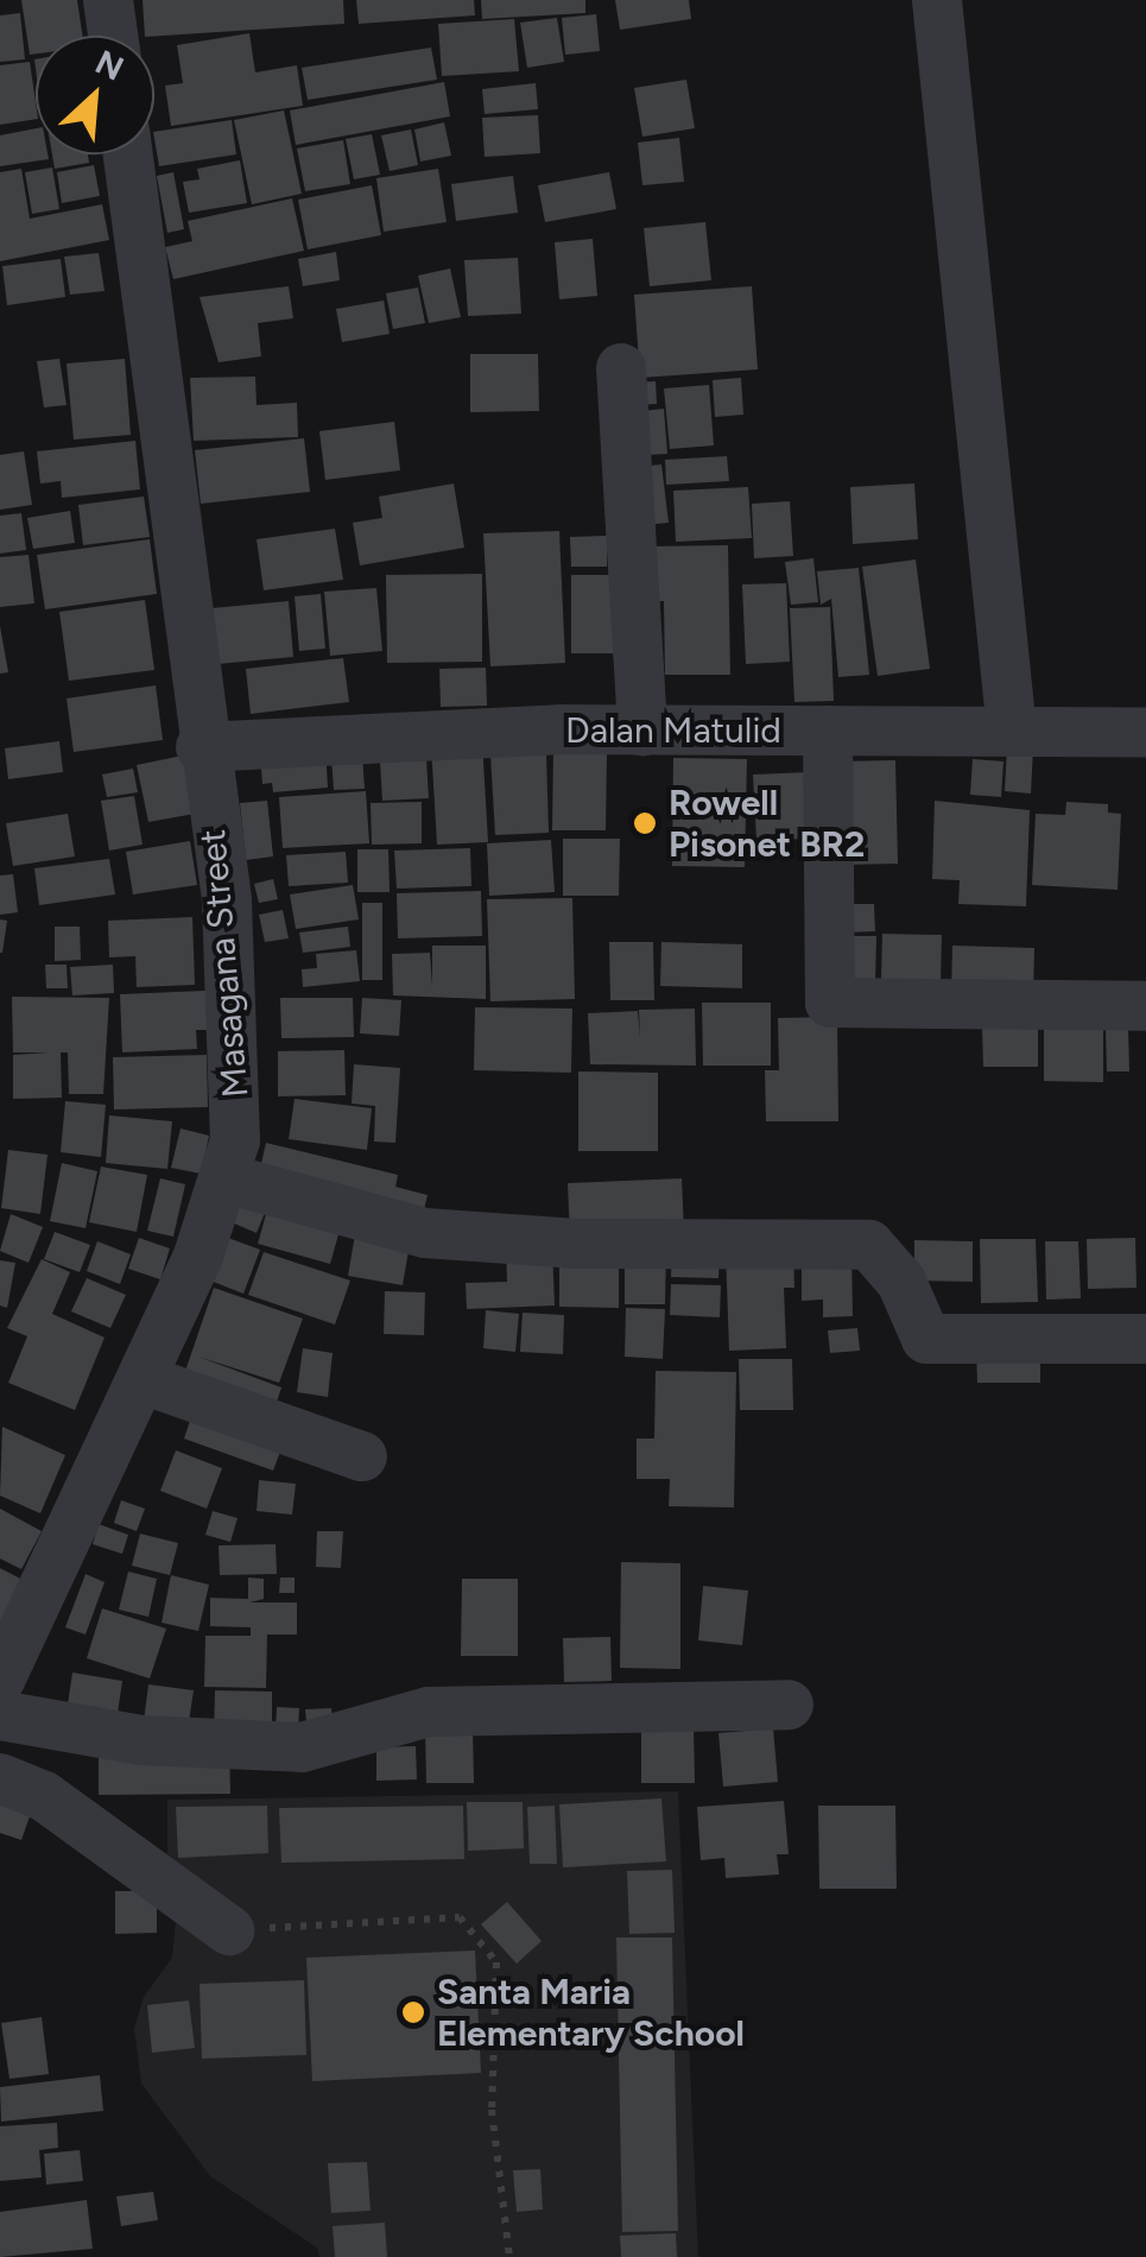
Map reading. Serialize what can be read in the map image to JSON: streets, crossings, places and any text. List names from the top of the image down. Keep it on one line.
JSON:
{"streets":{"street":["Dalan Matulid","Masagana Street"]},"crossings":[["Dalan Matulid","Masagana Street"]],"places":["Rowell Pisonet BR2","Santa Maria Elementary School"],"north":"top right"}
